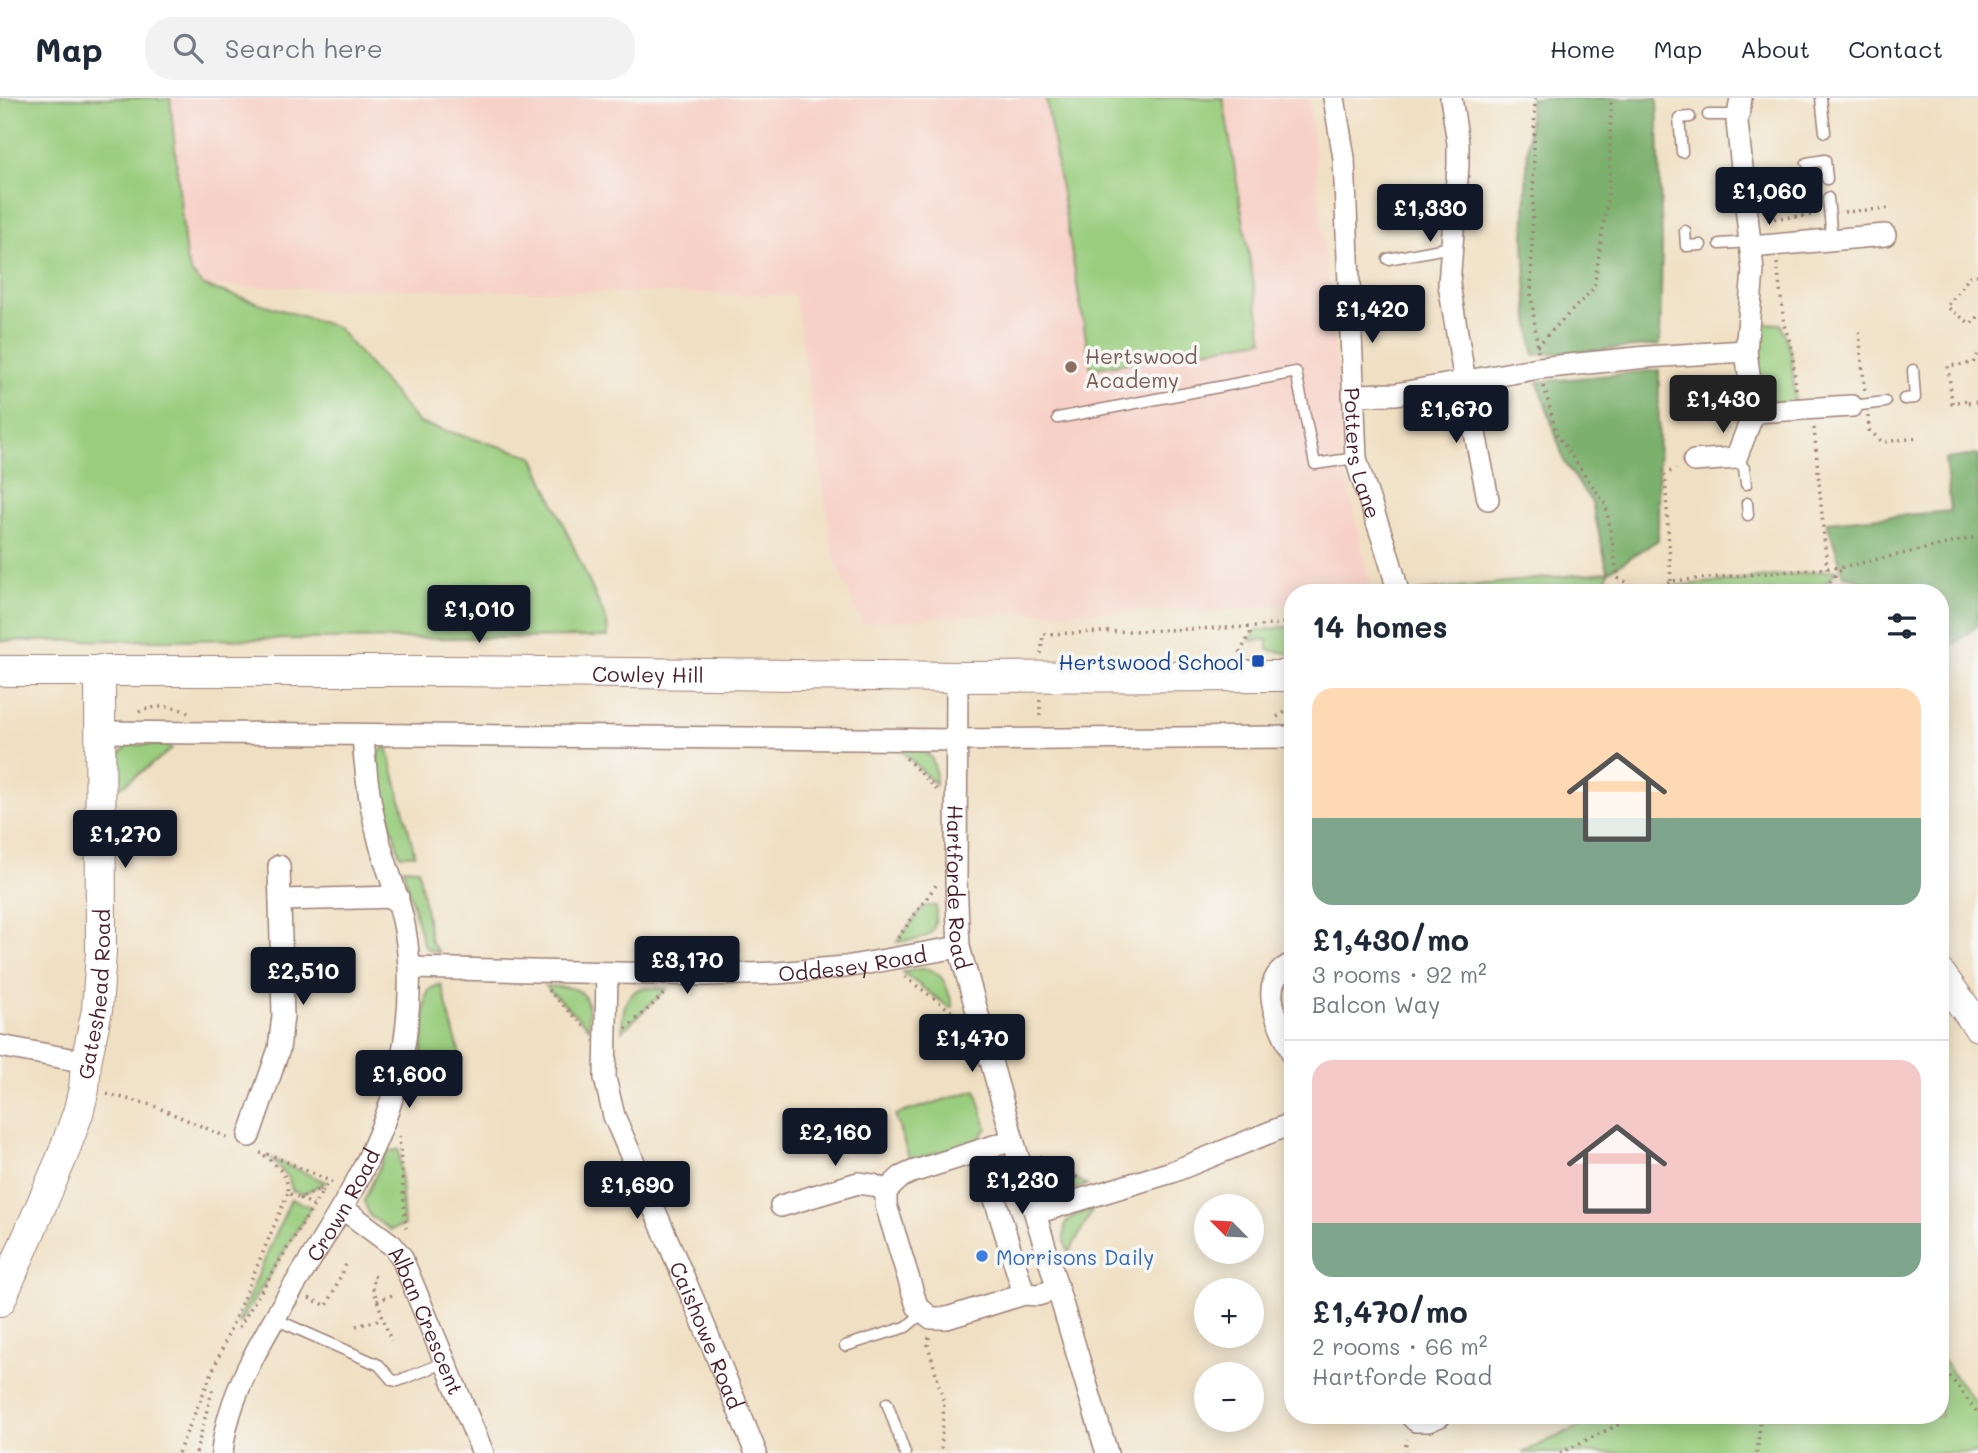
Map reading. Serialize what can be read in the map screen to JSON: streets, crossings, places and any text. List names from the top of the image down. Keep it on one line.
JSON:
{"streets":{"main road":["Cowley Hill","Gateshead Road"],"street":["Potters Lane","Hartforde Road","Oddesey Road","Crown Road","Alban Crescent","Caishowe Road"]},"crossings":[["Cowley Hill","Hartforde Road"],["Cowley Hill","Gateshead Road"],["Hartforde Road","Oddesey Road"],["Oddesey Road","Crown Road"],["Oddesey Road","Caishowe Road"],["Crown Road","Alban Crescent"]],"places":{"other":["Hertswood Academy","Morrisons Daily"],"transit":["Hertswood School"]},"north":"top left","page":{"header":"Map","search":"Search here","nav":["Home","Map","About","Contact"],"price":["£1,060","£1,330","£1,420","£1,430","£1,670","£1,010","£1,270","£3,170","£2,510","£1,470","£1,600","£2,160","£1,230","£1,690"],"heading":"14 homes","list":[{"name":"£1,430/mo","note":"3 rooms · 92 m² · Balcon Way"},{"name":"£1,470/mo","note":"2 rooms · 66 m² · Hartforde Road"}],"map_buttons":["+","−"]}}
